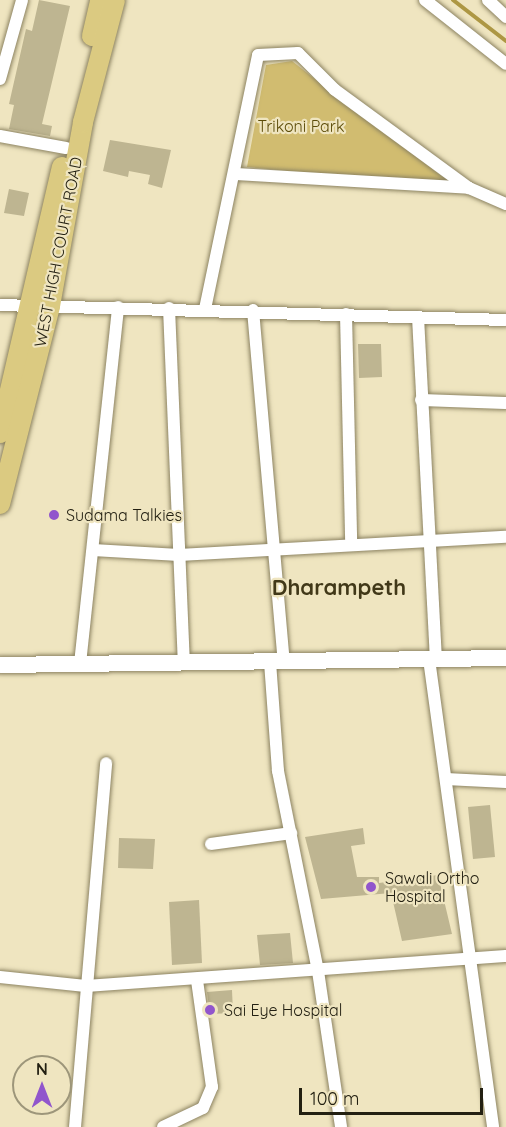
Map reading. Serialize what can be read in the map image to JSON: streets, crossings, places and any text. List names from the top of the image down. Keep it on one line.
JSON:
{"streets":{"main road":["WEST HIGH COURT ROAD"]},"districts":["Dharampeth"],"parks":["Trikoni Park"],"places":["Sudama Talkies","Sawali Ortho Hospital","Sai Eye Hospital"],"scale_bar":"100 m","north":"top"}
